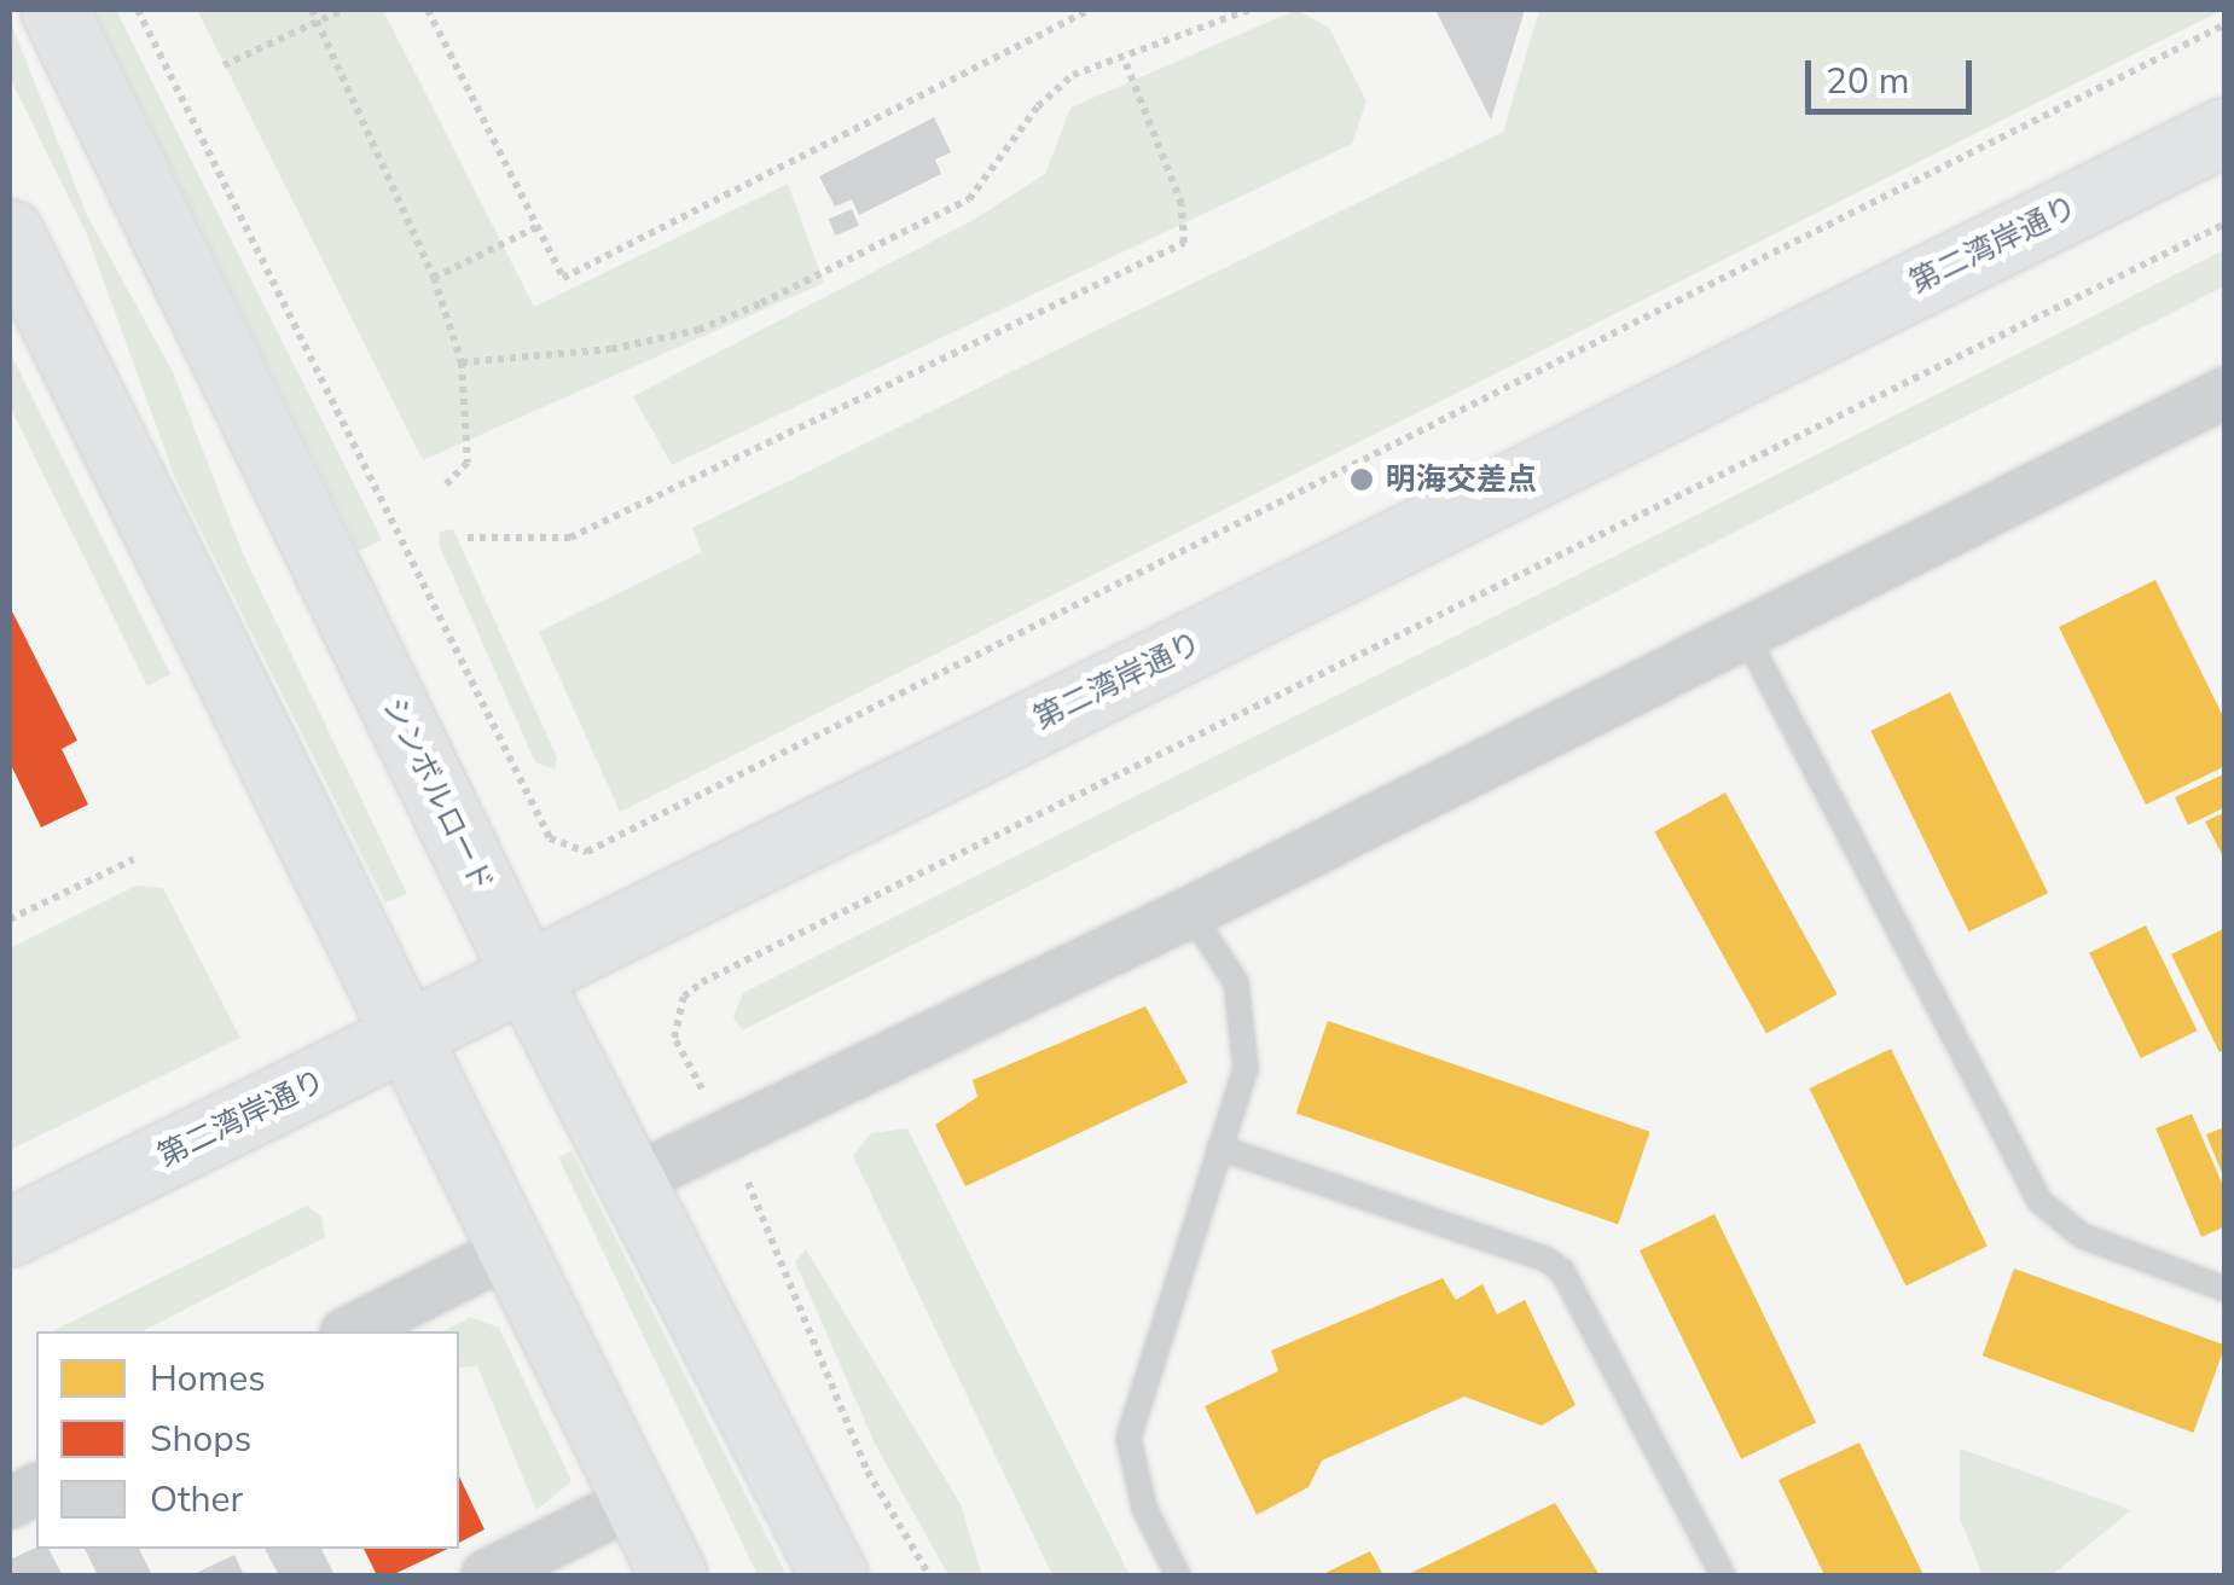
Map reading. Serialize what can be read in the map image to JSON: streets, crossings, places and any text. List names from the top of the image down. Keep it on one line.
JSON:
{"streets":{"street":["第二湾岸通り","シンボルロード"]},"crossings":[["第二湾岸通り","シンボルロード"]],"places":["明海交差点"],"legend":["Homes","Shops","Other"],"scale_bar":"20 m"}
